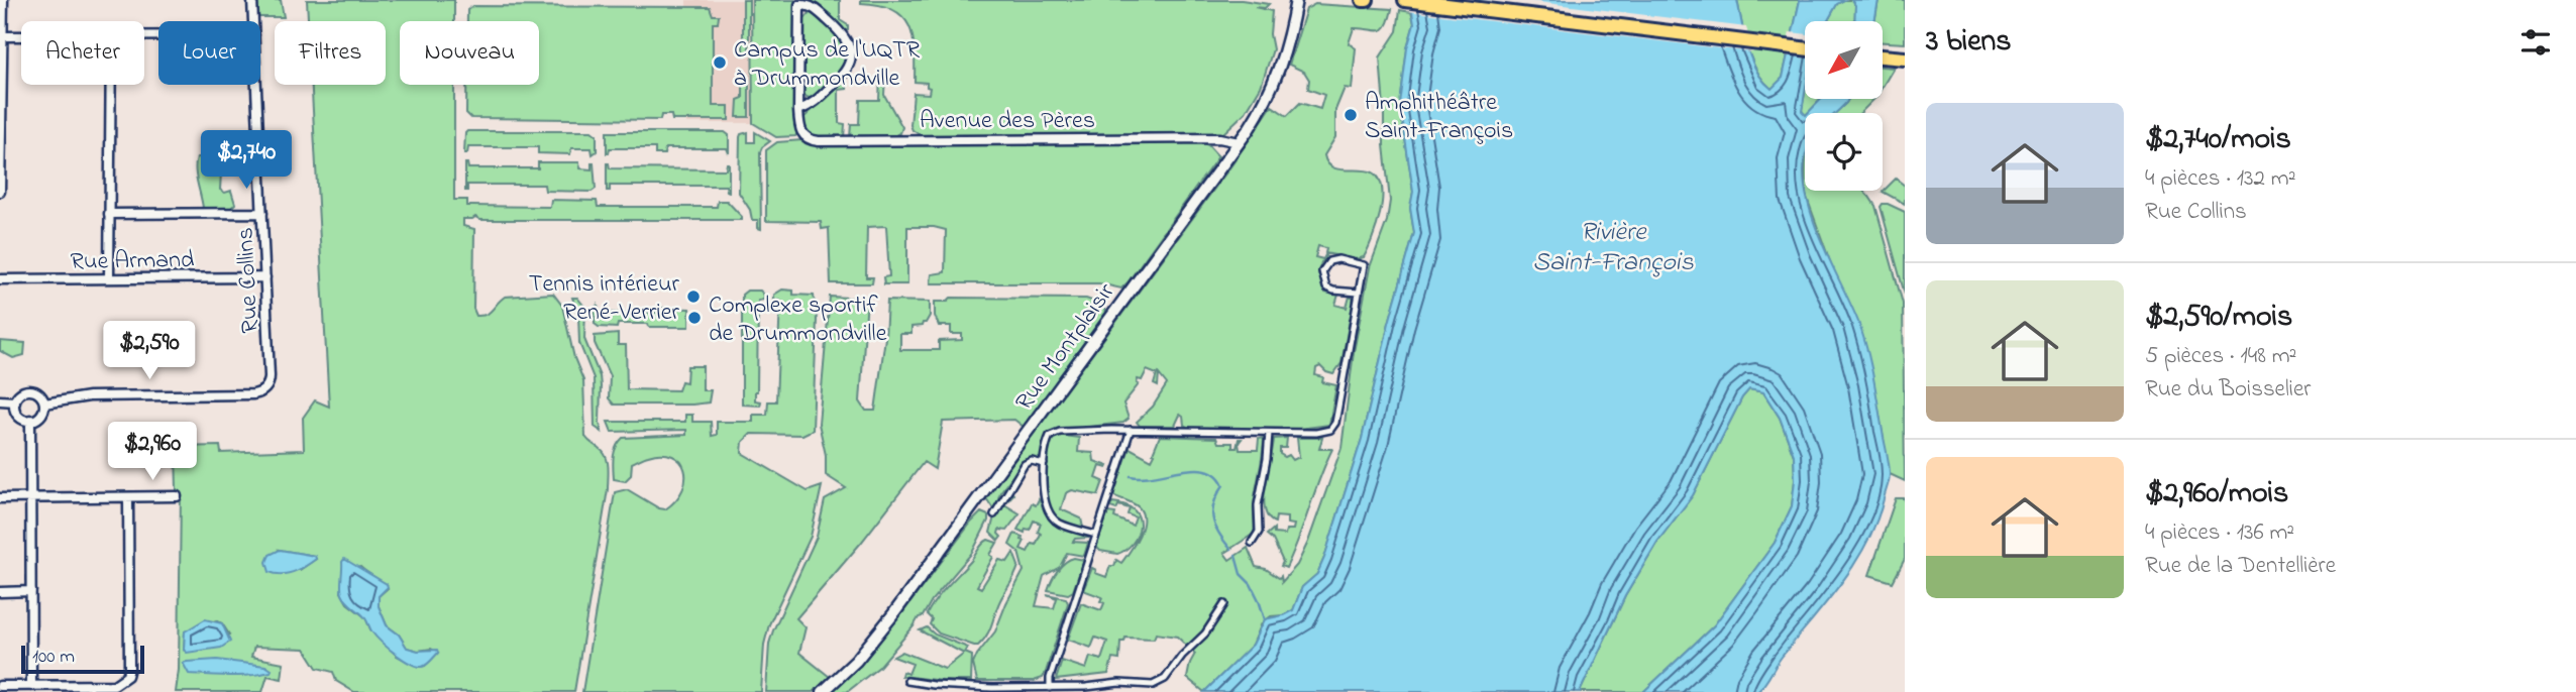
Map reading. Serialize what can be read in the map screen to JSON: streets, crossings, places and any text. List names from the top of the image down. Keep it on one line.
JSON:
{"streets":{"street":["Avenue des Pères","Rue Armand","Rue Collins","Rue Montplaisir"]},"crossings":[["Avenue des Pères","Rue Montplaisir"],["Rue Armand","Rue Collins"]],"water":["Rivière Saint-François"],"places":["Campus de l'UQTR à Drummondville","Amphithéâtre Saint-François","Tennis intérieur René-Verrier","Complexe sportif de Drummondville"],"scale_bar":"100 m","north":"bottom left","page":{"heading":"3 biens","chip":["Acheter","Louer","Filtres","Nouveau"],"list":[{"name":"$2,740/mois","note":"4 pièces · 132 m² · Rue Collins"},{"name":"$2,590/mois","note":"5 pièces · 148 m² · Rue du Boisselier"},{"name":"$2,960/mois","note":"4 pièces · 136 m² · Rue de la Dentellière"}],"price":["$2,740","$2,590","$2,960"],"scale":"100 m"}}
